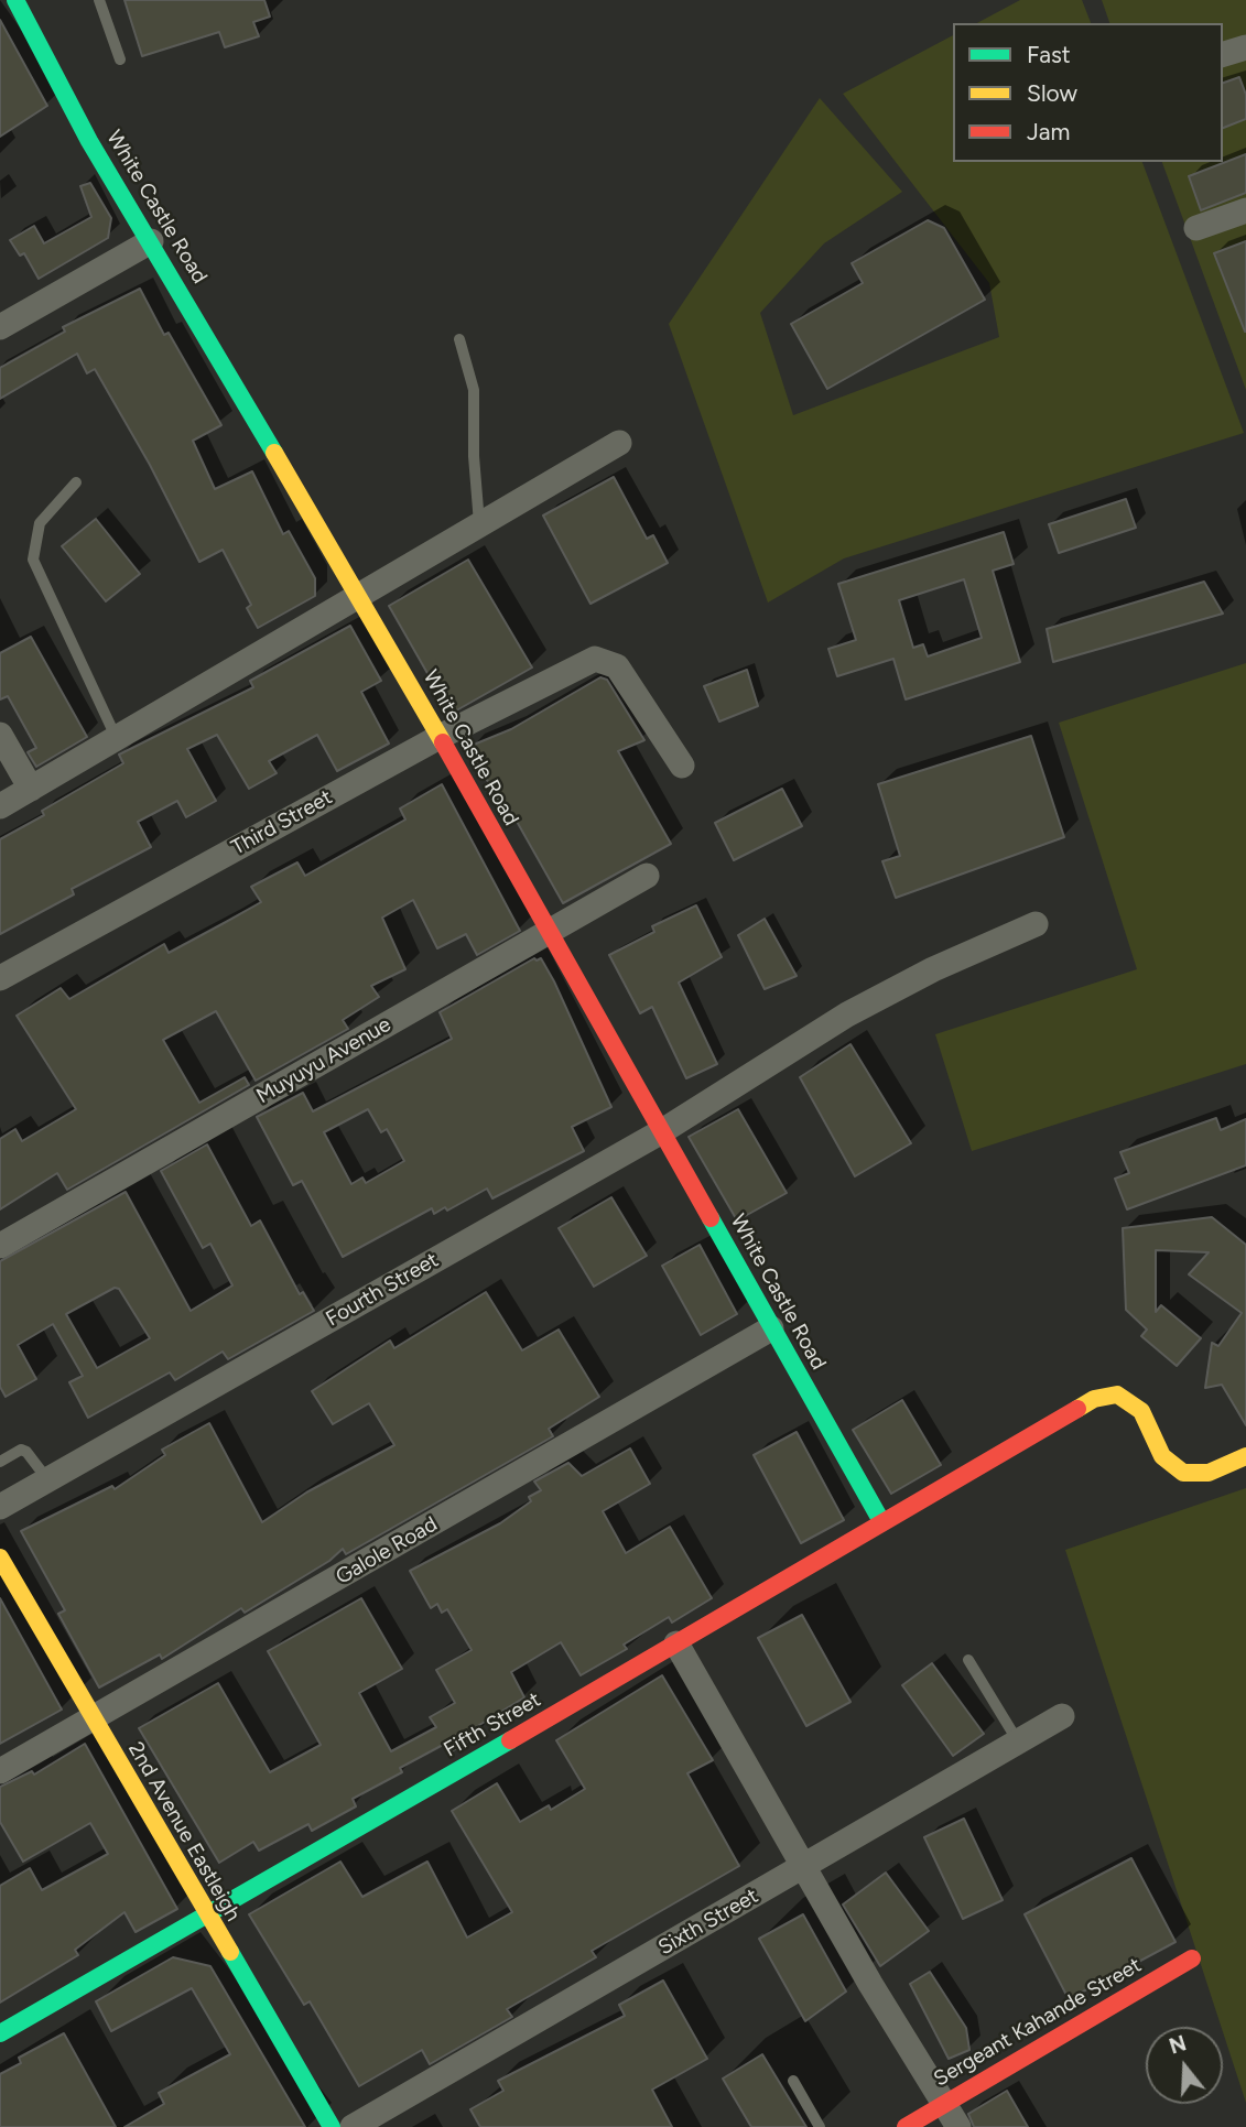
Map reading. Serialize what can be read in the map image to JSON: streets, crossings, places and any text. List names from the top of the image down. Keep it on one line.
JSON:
{"streets":{"street":["White Castle Road","Third Street","Muyuyu Avenue","Fourth Street","Galole Road","Fifth Street","2nd Avenue Eastleigh","Sixth Street","Sergeant Kahande Street"]},"crossings":[["White Castle Road","Third Street"],["White Castle Road","Muyuyu Avenue"],["White Castle Road","Fourth Street"],["White Castle Road","Galole Road"],["White Castle Road","Fifth Street"],["Galole Road","2nd Avenue Eastleigh"],["Fifth Street","2nd Avenue Eastleigh"]],"legend":["Fast","Slow","Jam"],"north":"top"}
